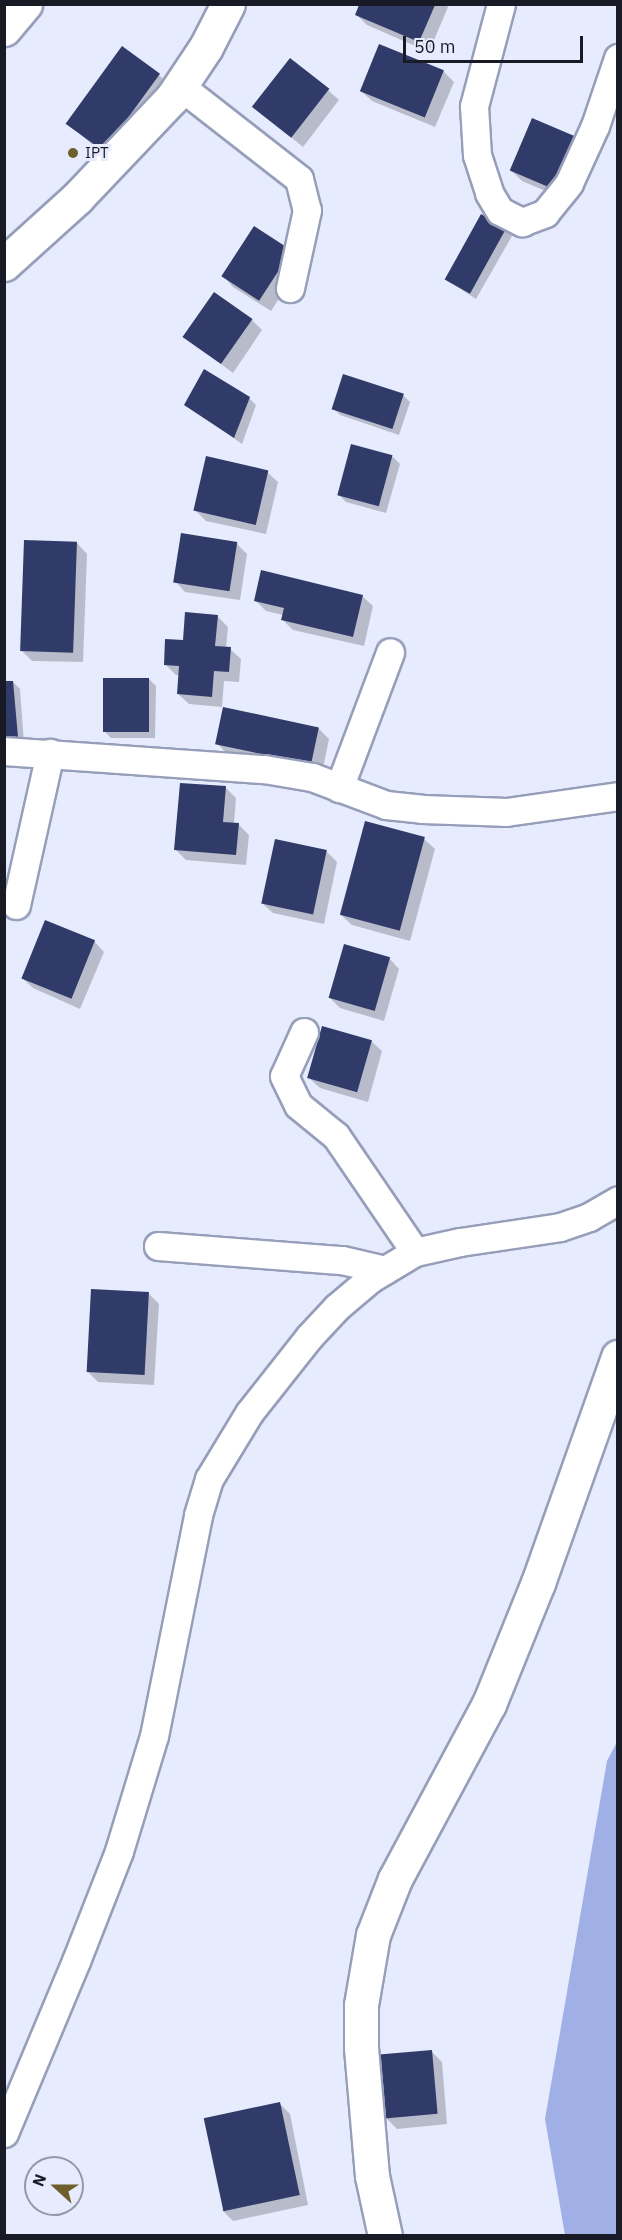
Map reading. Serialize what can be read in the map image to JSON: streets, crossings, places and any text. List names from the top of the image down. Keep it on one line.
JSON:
{"places":["IPT"],"scale_bar":"50 m","north":"left"}
